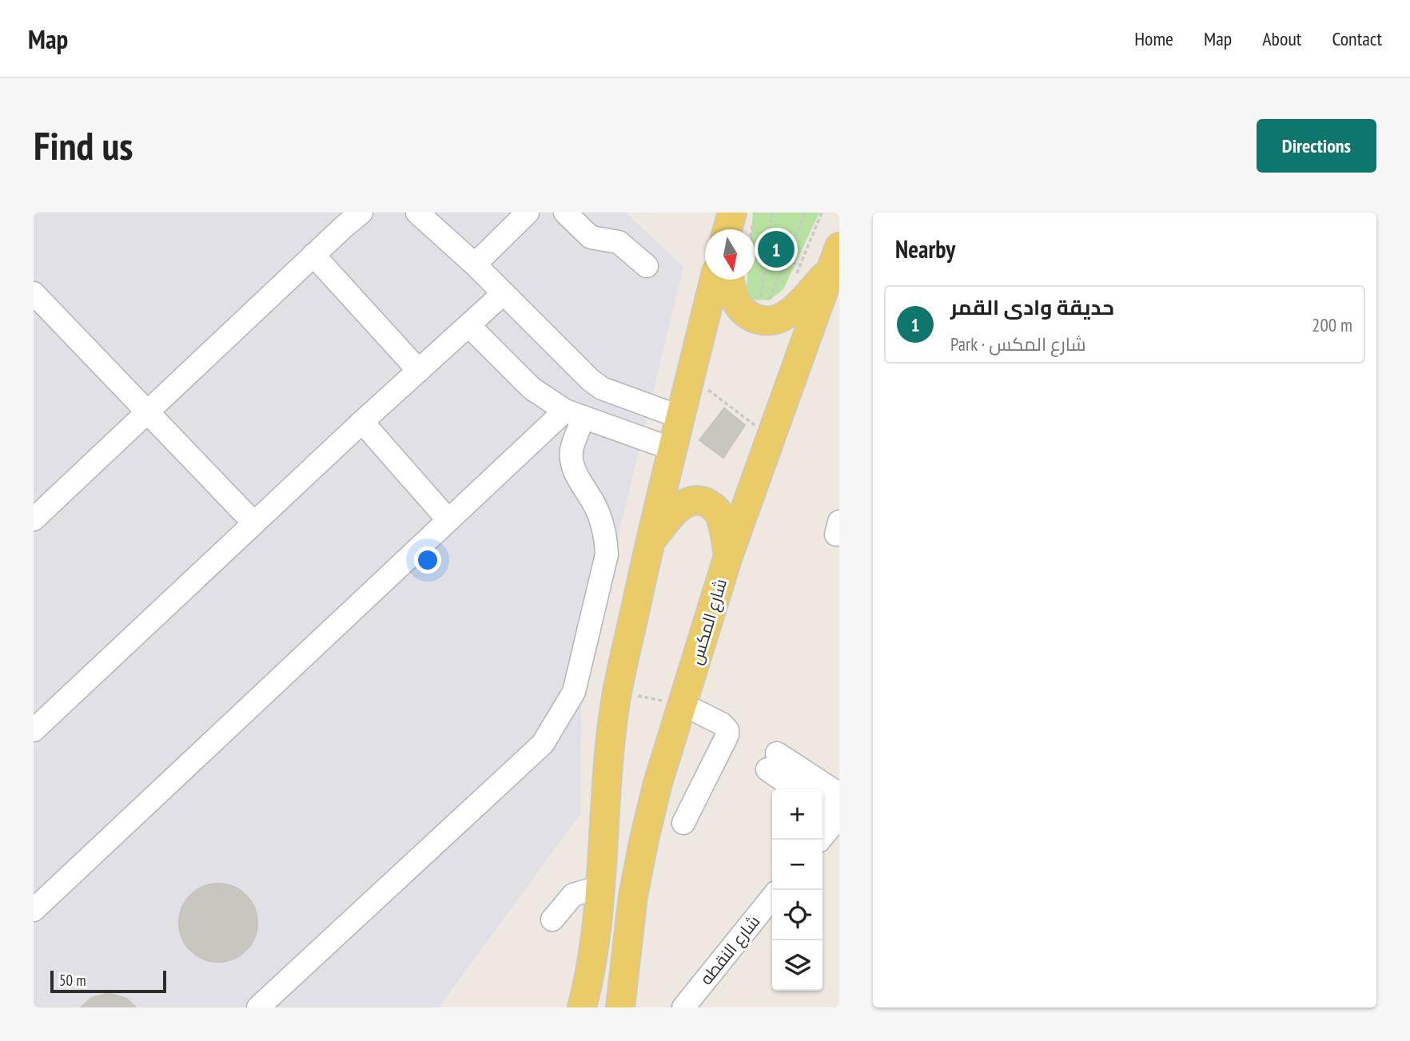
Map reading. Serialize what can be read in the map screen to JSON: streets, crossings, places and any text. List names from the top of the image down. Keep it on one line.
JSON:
{"streets":{"main road":["شارع المكس"],"street":["شارع النقطه"]},"scale_bar":"50 m","north":"bottom","page":{"header":"Map","nav":["Home","Map","About","Contact"],"buttons":"Directions","title":"Find us","heading":"Nearby","pins":"1","list":[{"mark":"1","name":"حديقة وادى القمر","note":"Park · شارع المكس","value":"200 m"}],"map_buttons":["+","−"],"scale":"50 m"}}
